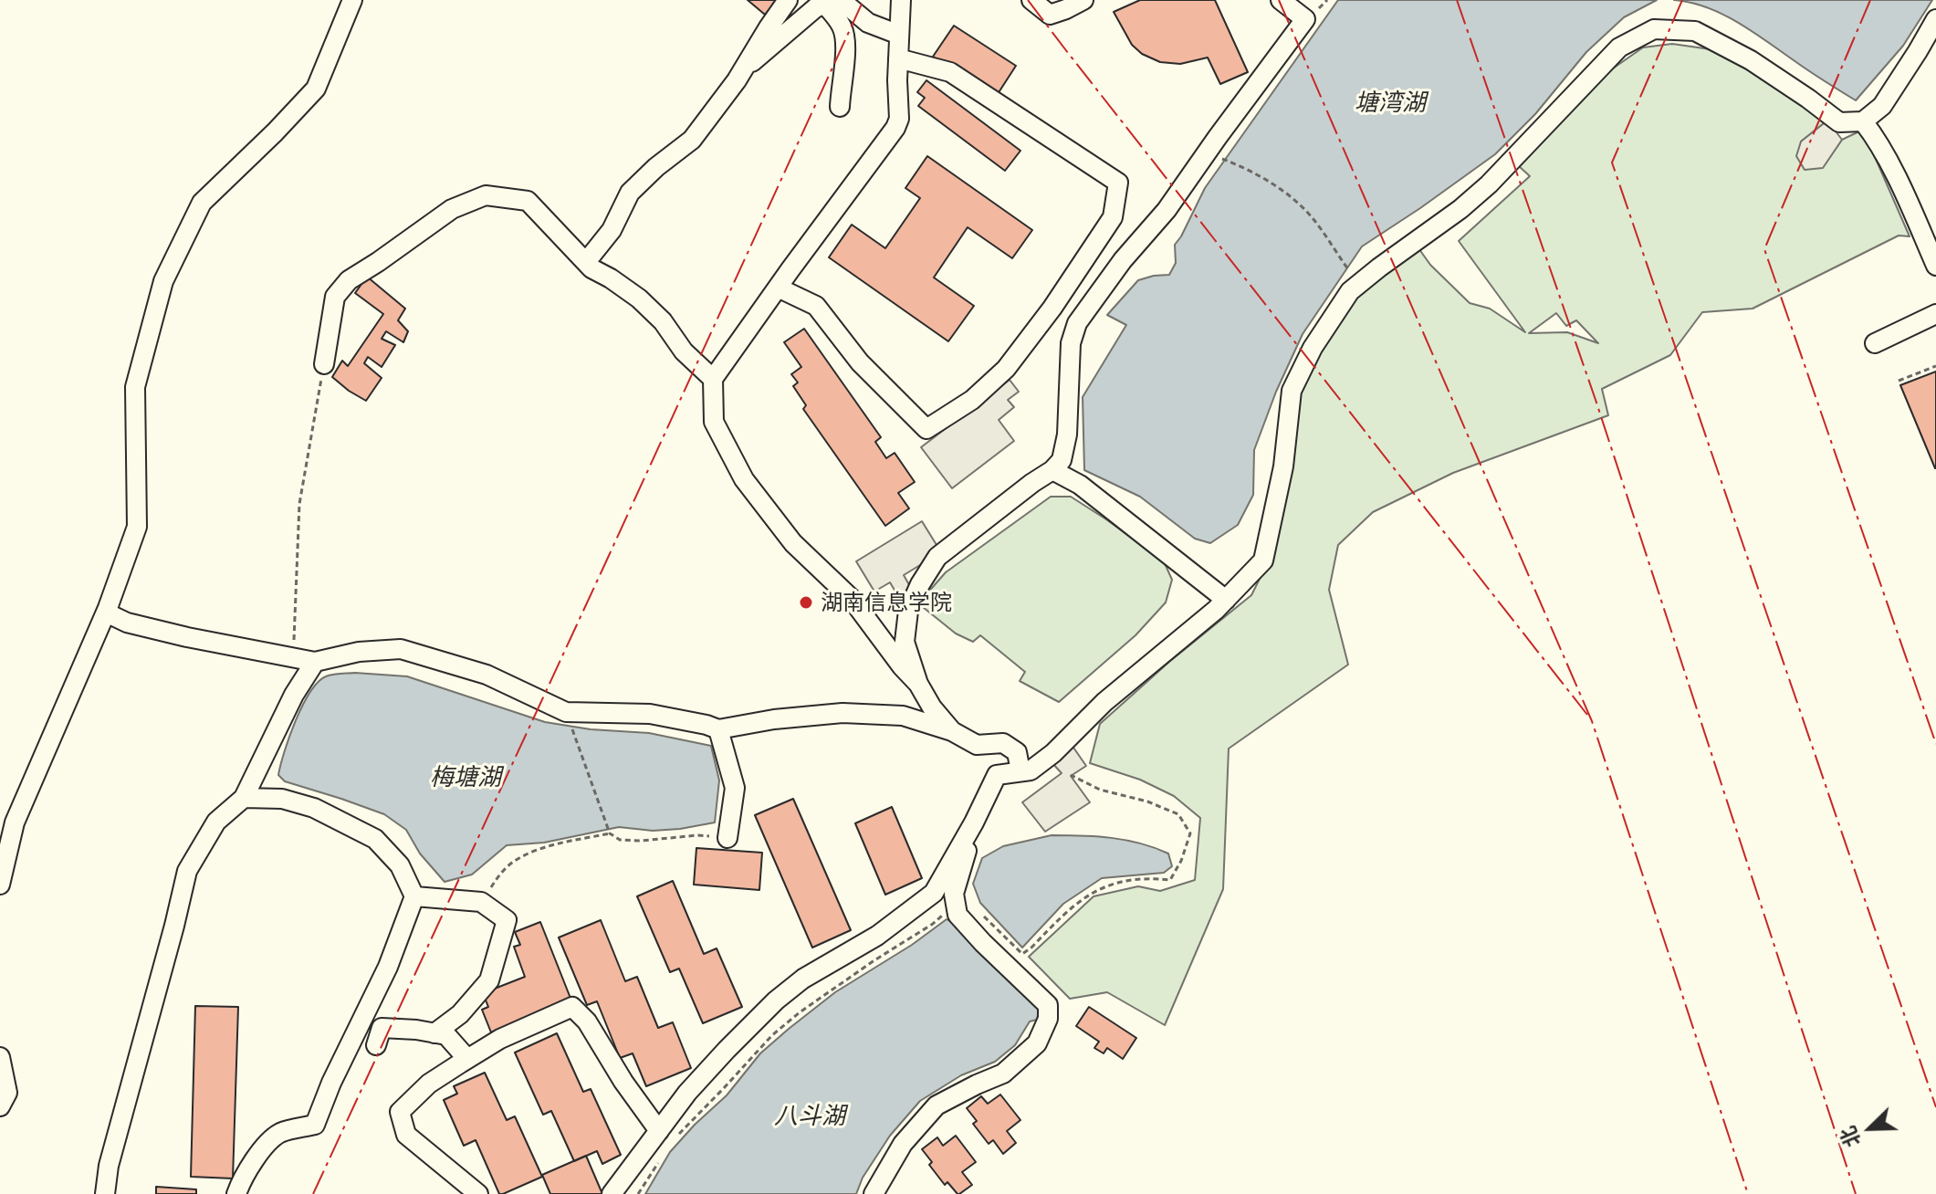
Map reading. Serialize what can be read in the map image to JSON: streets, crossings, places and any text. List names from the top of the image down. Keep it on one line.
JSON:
{"water":["塘湾湖","梅塘湖","八斗湖"],"places":["湖南信息学院"],"north":"bottom left"}
